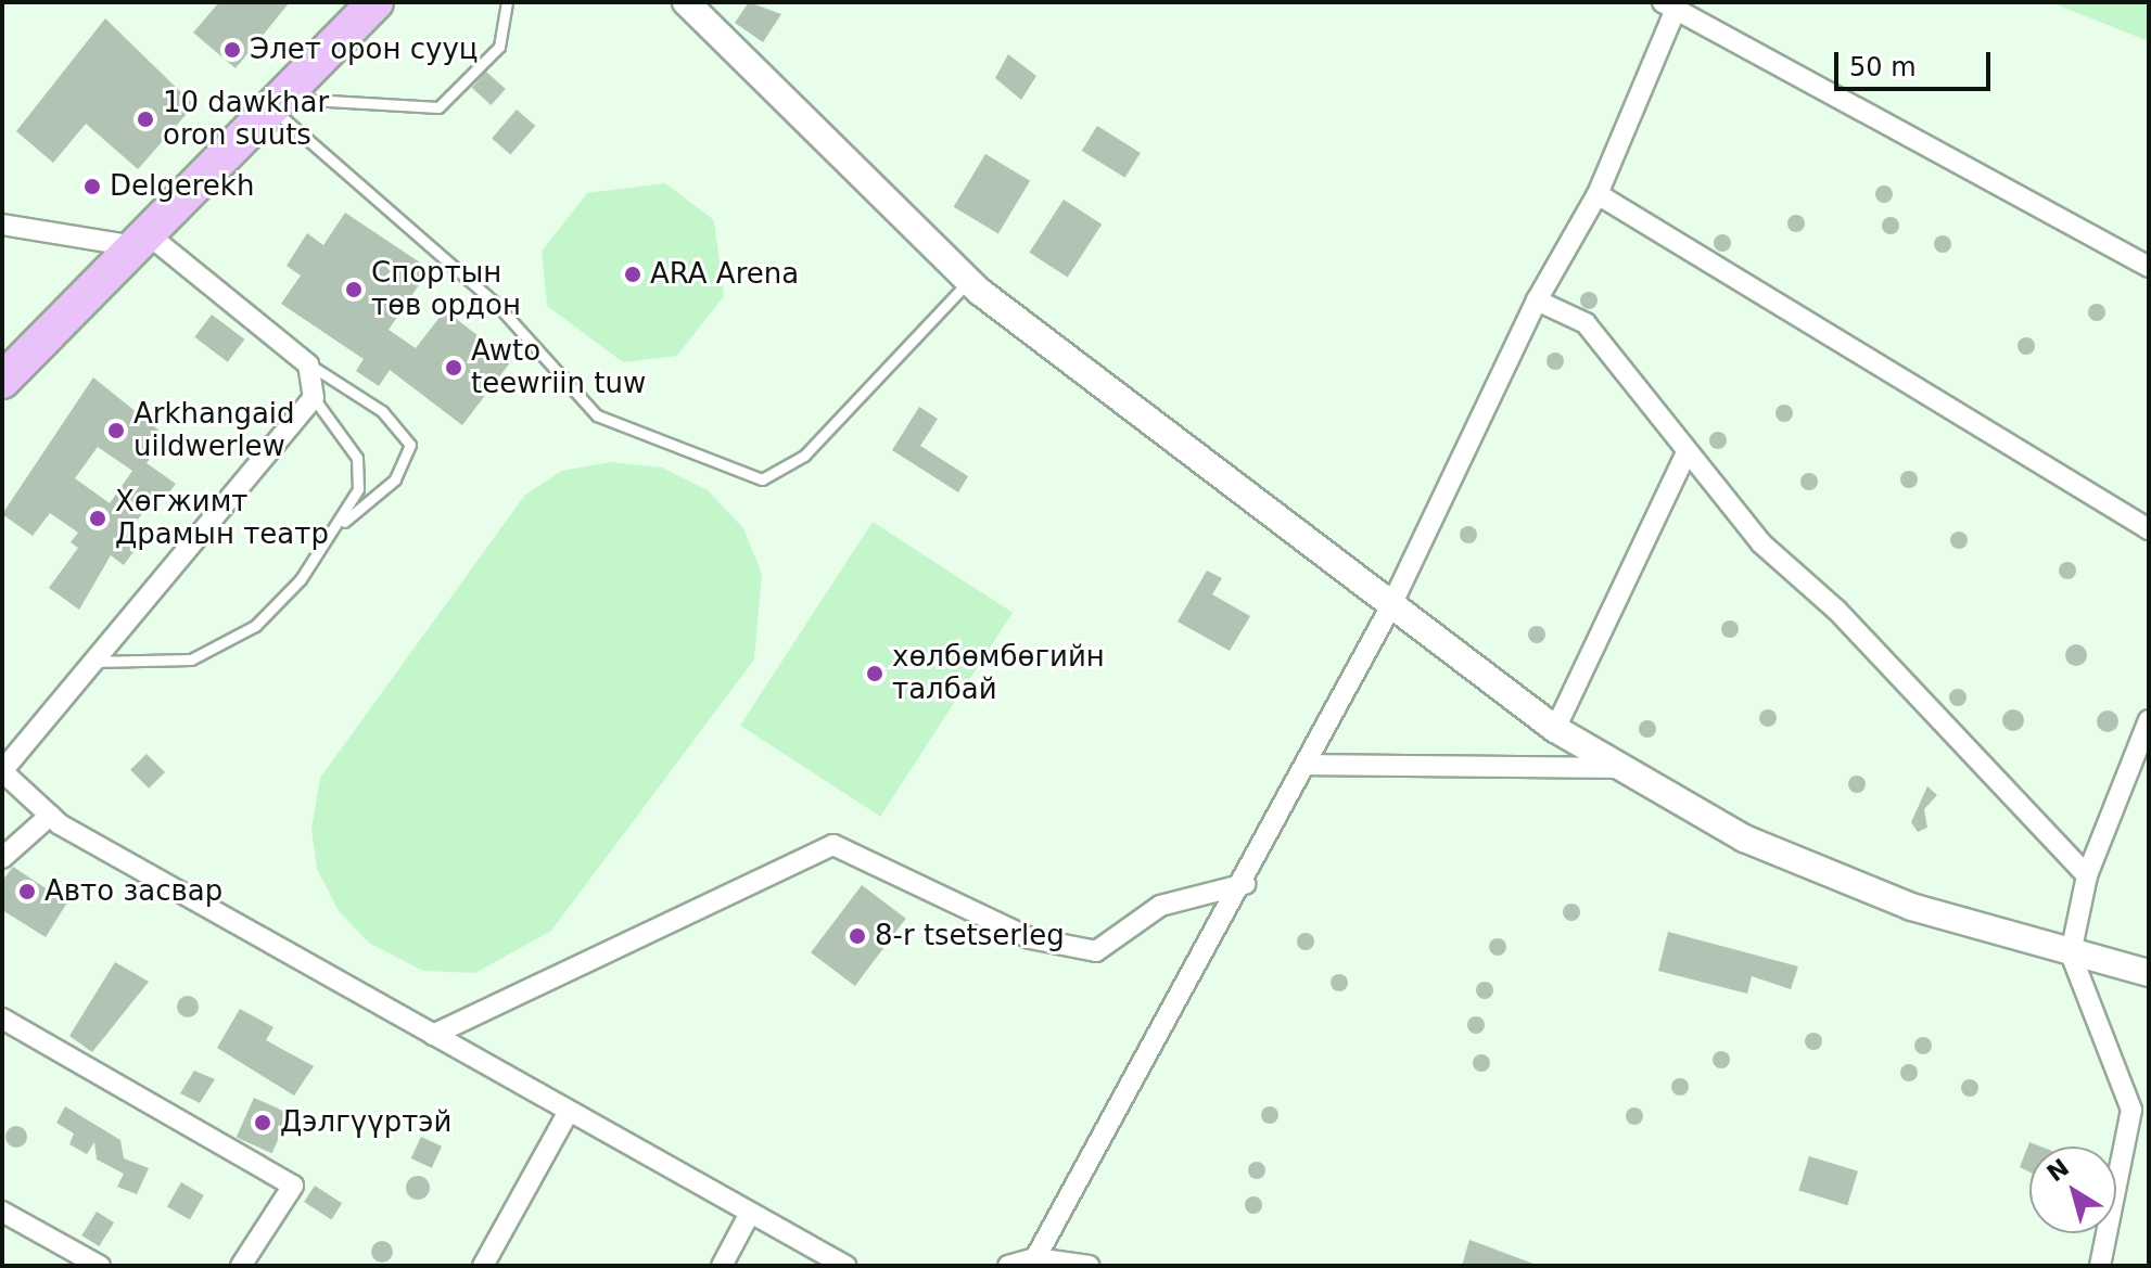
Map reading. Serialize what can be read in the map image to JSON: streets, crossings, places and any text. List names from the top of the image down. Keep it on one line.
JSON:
{"places":["Элет орон сууц","10 dawkhar oron suuts","Delgerekh","ARA Arena","Спортын төв ордон","Awto teewriin tuw","Arkhangaid uildwerlew","Хөгжимт Драмын театр","хөлбөмбөгийн талбай","Авто засвар","8-r tsetserleg","Дэлгүүртэй"],"scale_bar":"50 m","north":"top left"}
